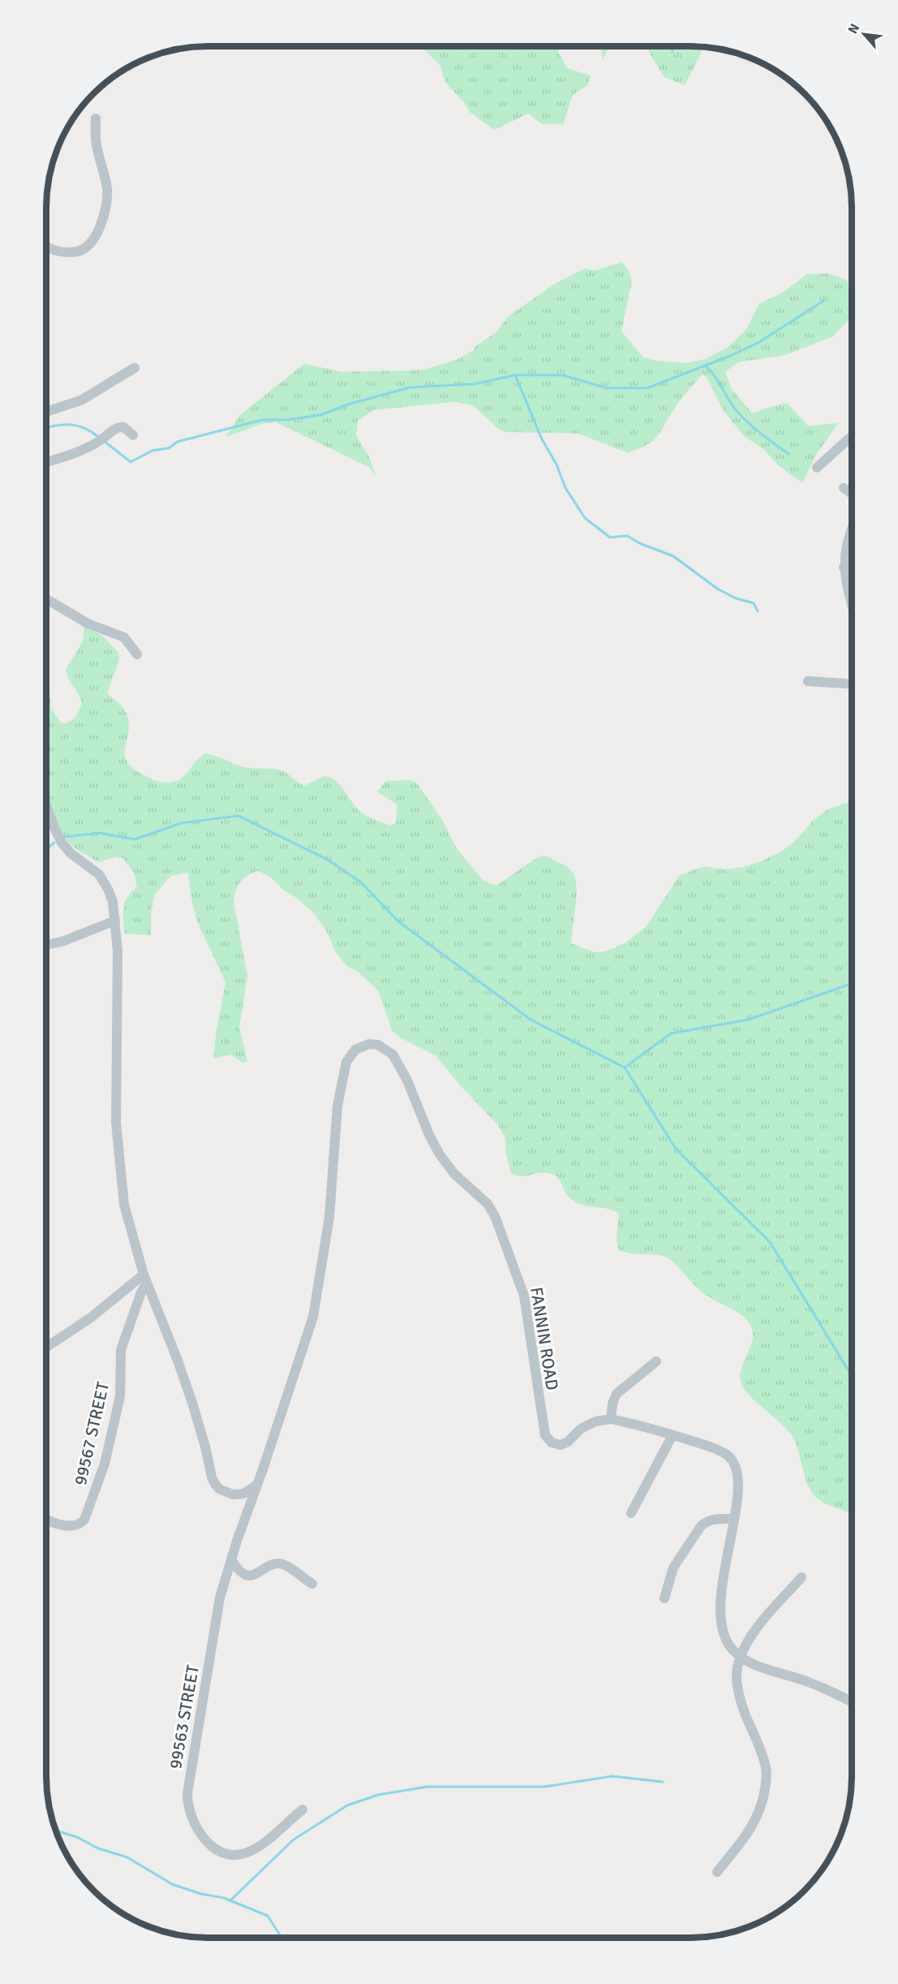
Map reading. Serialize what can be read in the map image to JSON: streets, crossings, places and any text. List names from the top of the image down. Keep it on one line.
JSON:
{"streets":{"street":["FANNIN ROAD","99567 STREET","99563 STREET"]},"crossings":[["FANNIN ROAD","99563 STREET"]],"north":"top left"}
